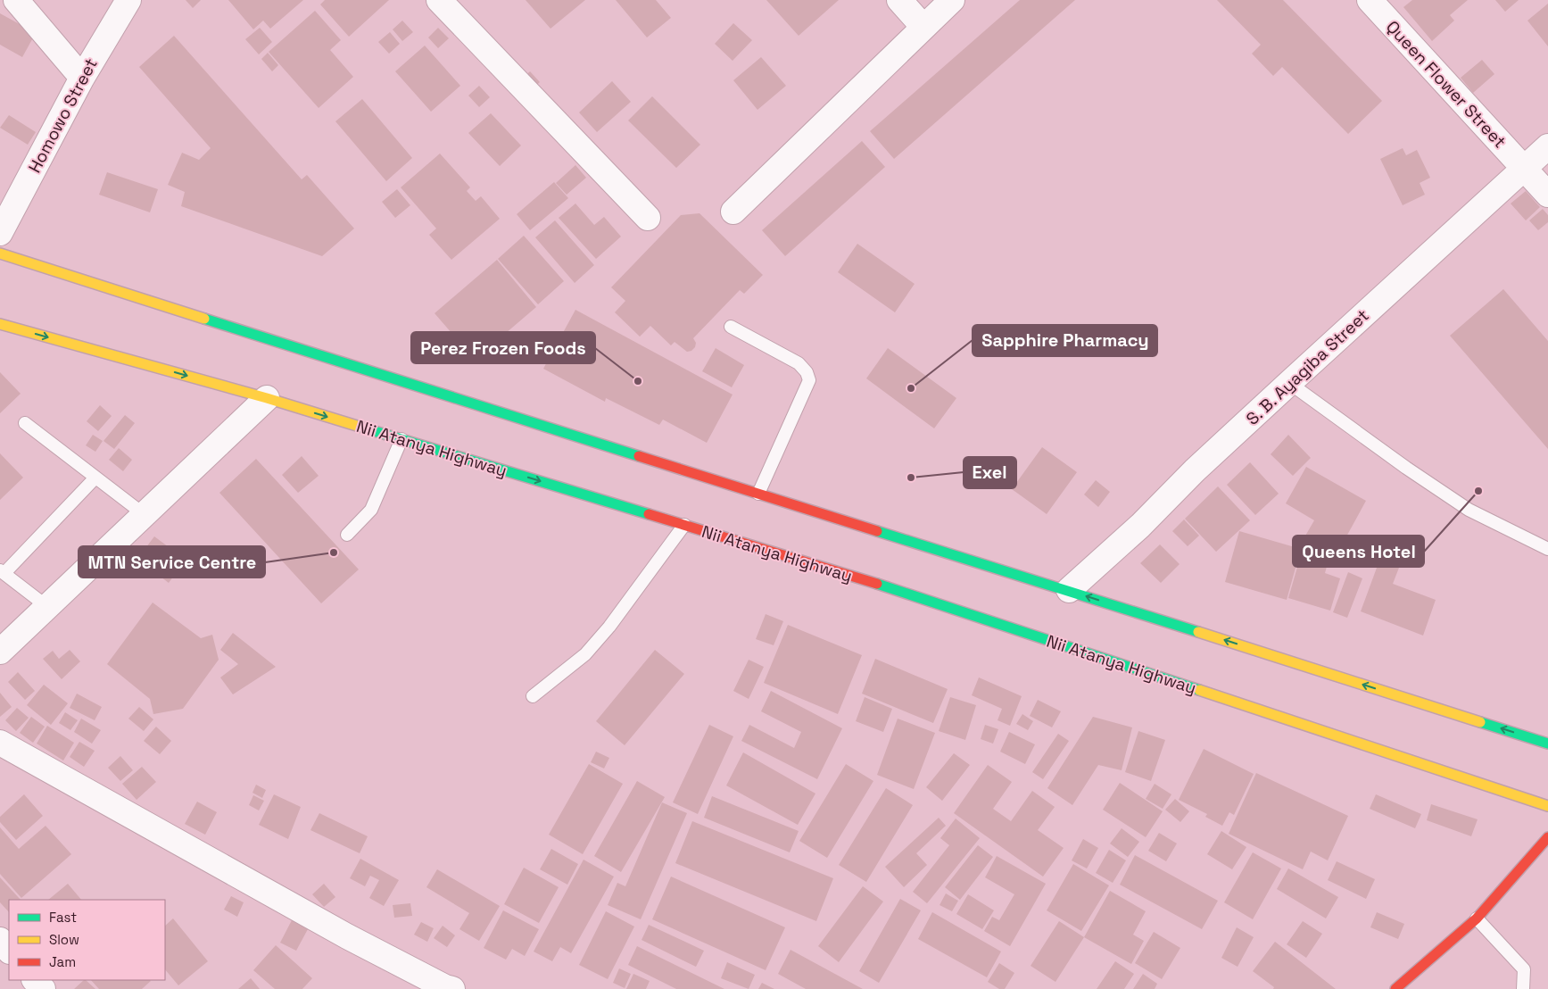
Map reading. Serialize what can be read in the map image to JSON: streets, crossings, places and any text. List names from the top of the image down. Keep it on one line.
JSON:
{"streets":{"main road":["Nii Atanya Highway"],"street":["Queen Flower Street","Homowo Street","S. B. Ayagiba Street"]},"crossings":[["Queen Flower Street","S. B. Ayagiba Street"]],"places":["Perez Frozen Foods","Sapphire Pharmacy","Exel","Queens Hotel","MTN Service Centre"],"legend":["Fast","Slow","Jam"]}
